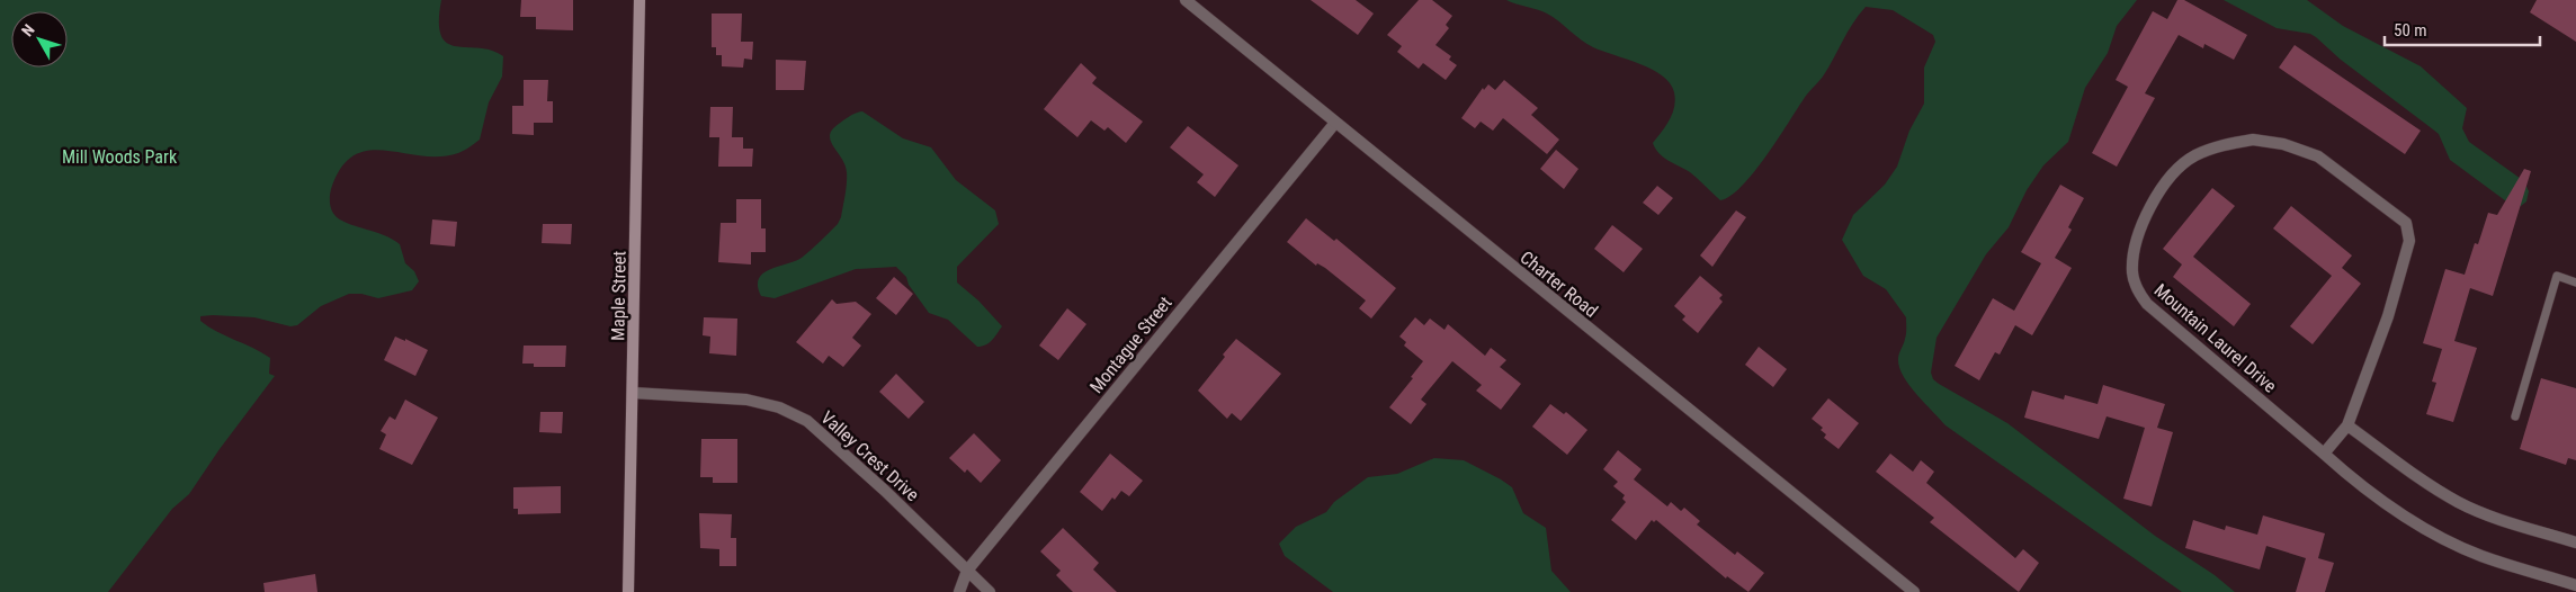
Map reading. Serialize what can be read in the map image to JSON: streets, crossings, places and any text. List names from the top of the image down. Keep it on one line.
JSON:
{"streets":{"main road":["Maple Street"],"street":["Charter Road","Mountain Laurel Drive","Montague Street","Valley Crest Drive"]},"crossings":[["Charter Road","Montague Street"],["Maple Street","Valley Crest Drive"],["Montague Street","Valley Crest Drive"]],"parks":["Mill Woods Park"],"scale_bar":"50 m","north":"top left"}
